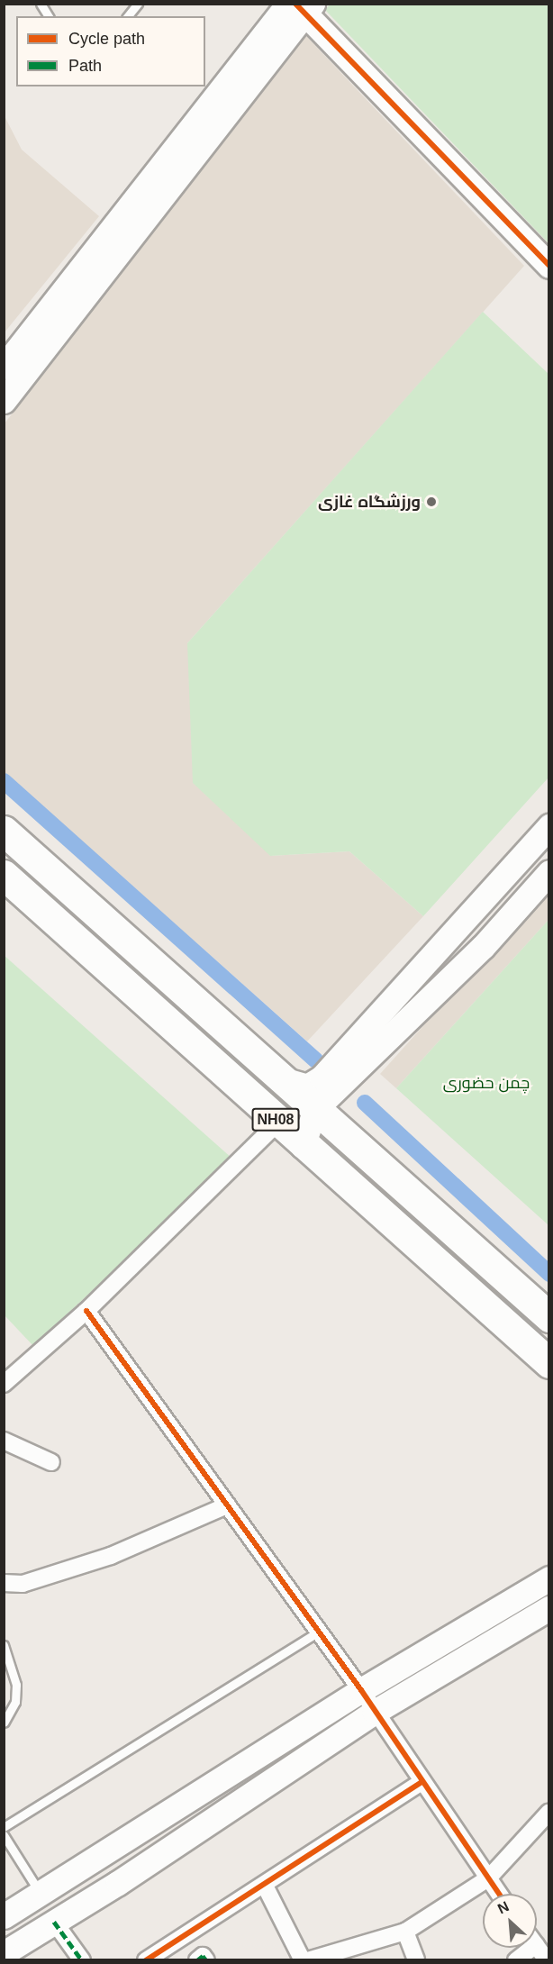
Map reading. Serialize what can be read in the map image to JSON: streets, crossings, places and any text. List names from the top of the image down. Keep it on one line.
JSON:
{"streets":{"highway":["NH08"]},"parks":["چمن حضوری"],"places":["ورزشگاه غازی"],"legend":["Cycle path","Path"],"north":"top left"}
